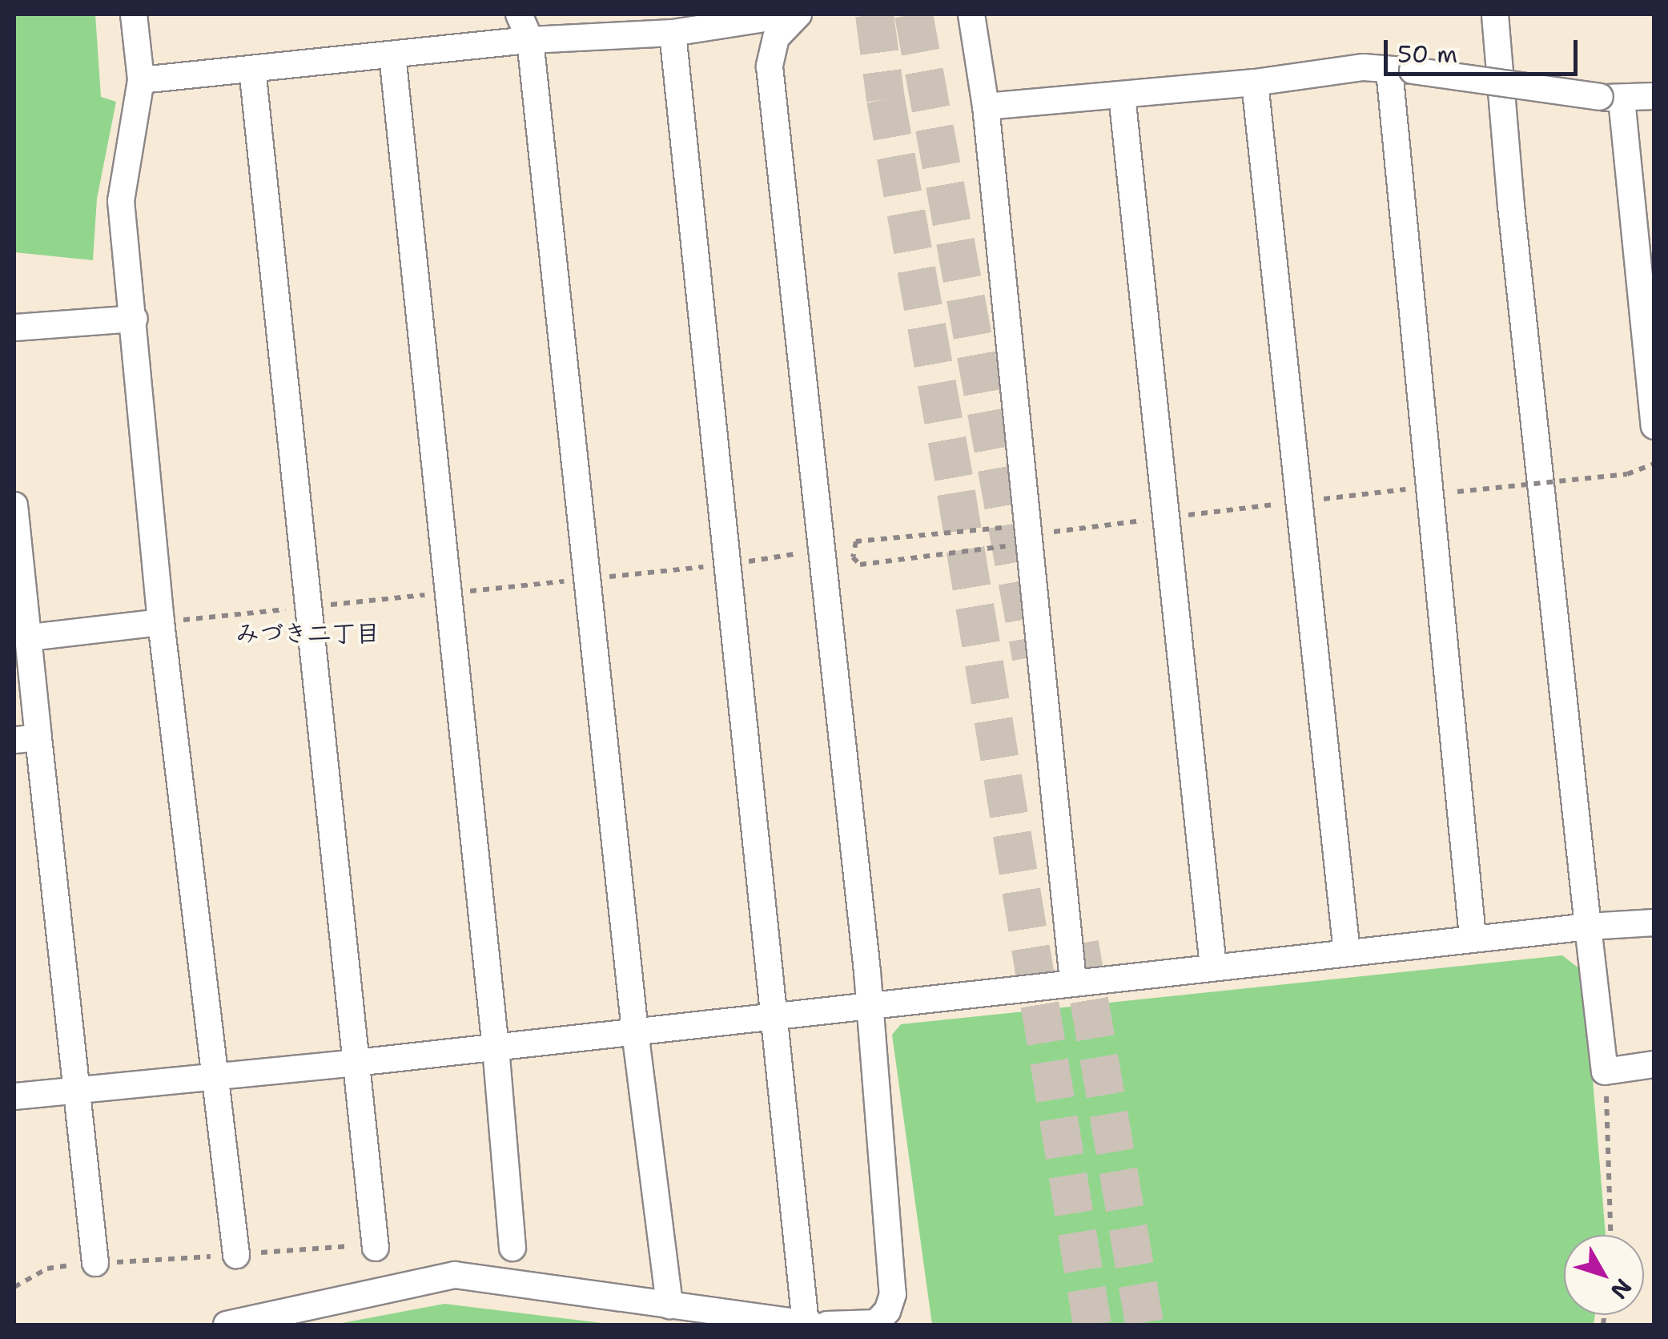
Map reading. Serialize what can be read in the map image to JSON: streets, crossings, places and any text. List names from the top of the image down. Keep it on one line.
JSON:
{"districts":["みづき二丁目"],"scale_bar":"50 m","north":"bottom right"}
